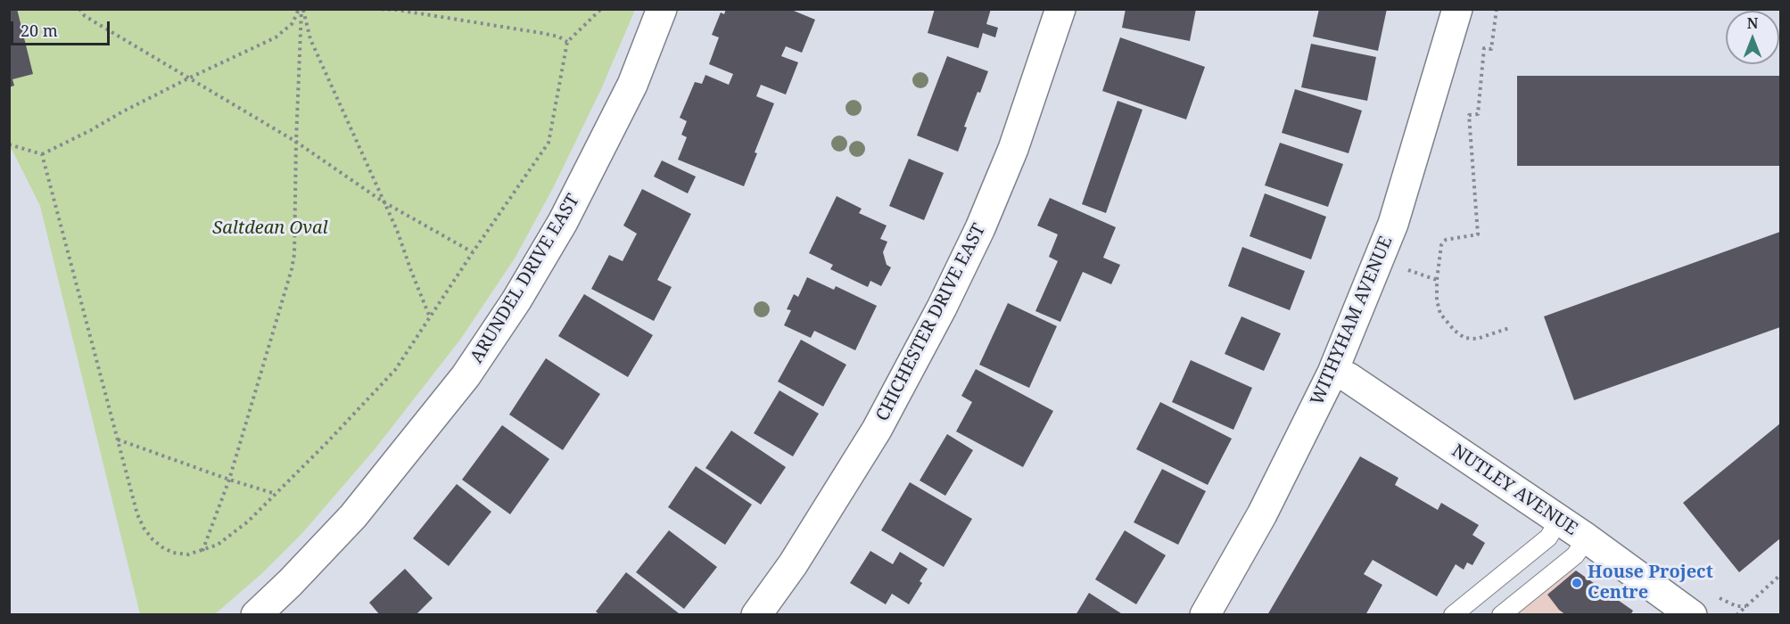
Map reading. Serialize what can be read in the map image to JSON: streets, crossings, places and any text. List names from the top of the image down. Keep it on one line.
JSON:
{"streets":{"street":["ARUNDEL DRIVE EAST","WITHYHAM AVENUE","CHICHESTER DRIVE EAST","NUTLEY AVENUE"]},"crossings":[["WITHYHAM AVENUE","NUTLEY AVENUE"]],"parks":["Saltdean Oval"],"places":["House Project Centre"],"scale_bar":"20 m","north":"top"}
